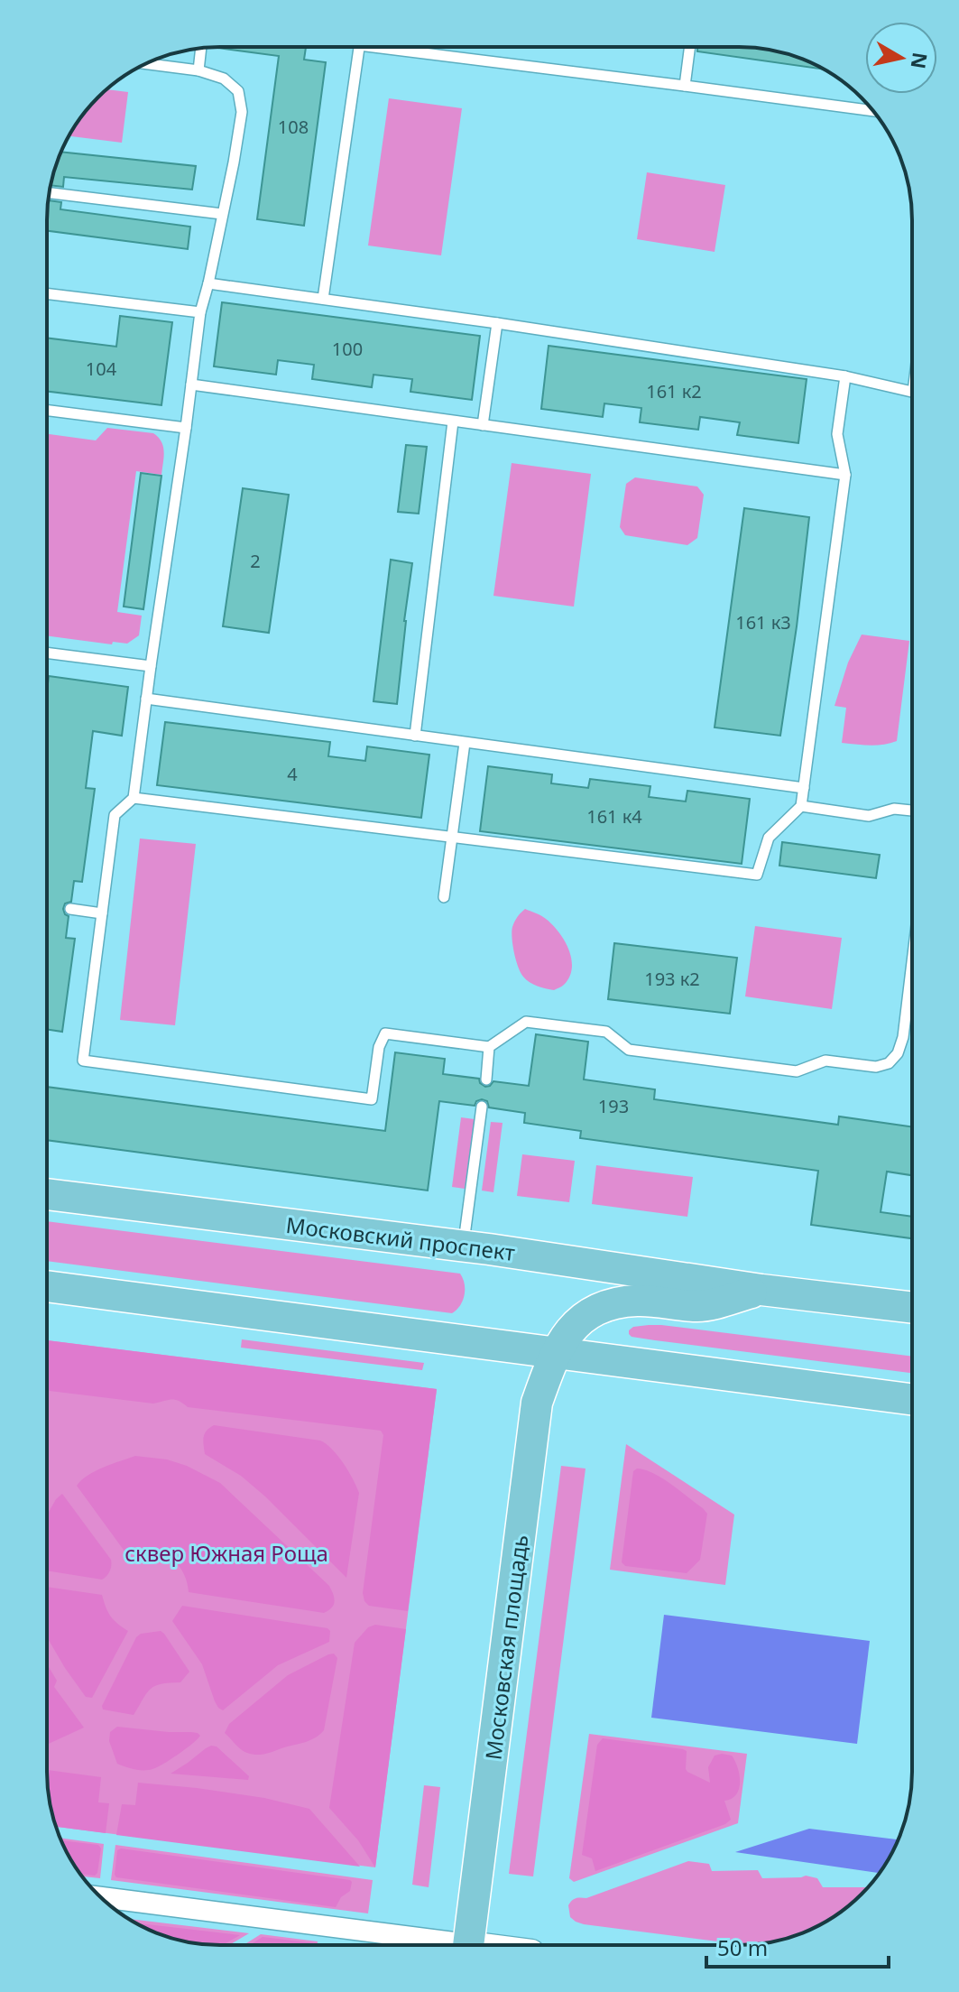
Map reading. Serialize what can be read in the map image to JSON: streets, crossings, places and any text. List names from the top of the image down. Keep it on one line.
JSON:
{"streets":{"main road":["Московский проспект","Московская площадь"]},"crossings":[["Московский проспект","Московская площадь"]],"parks":["сквер Южная Роща"],"house_numbers":["108","100","104","161 к2","2","161 к3","4","161 к4","193 к2","193"],"scale_bar":"50 m","north":"right"}
